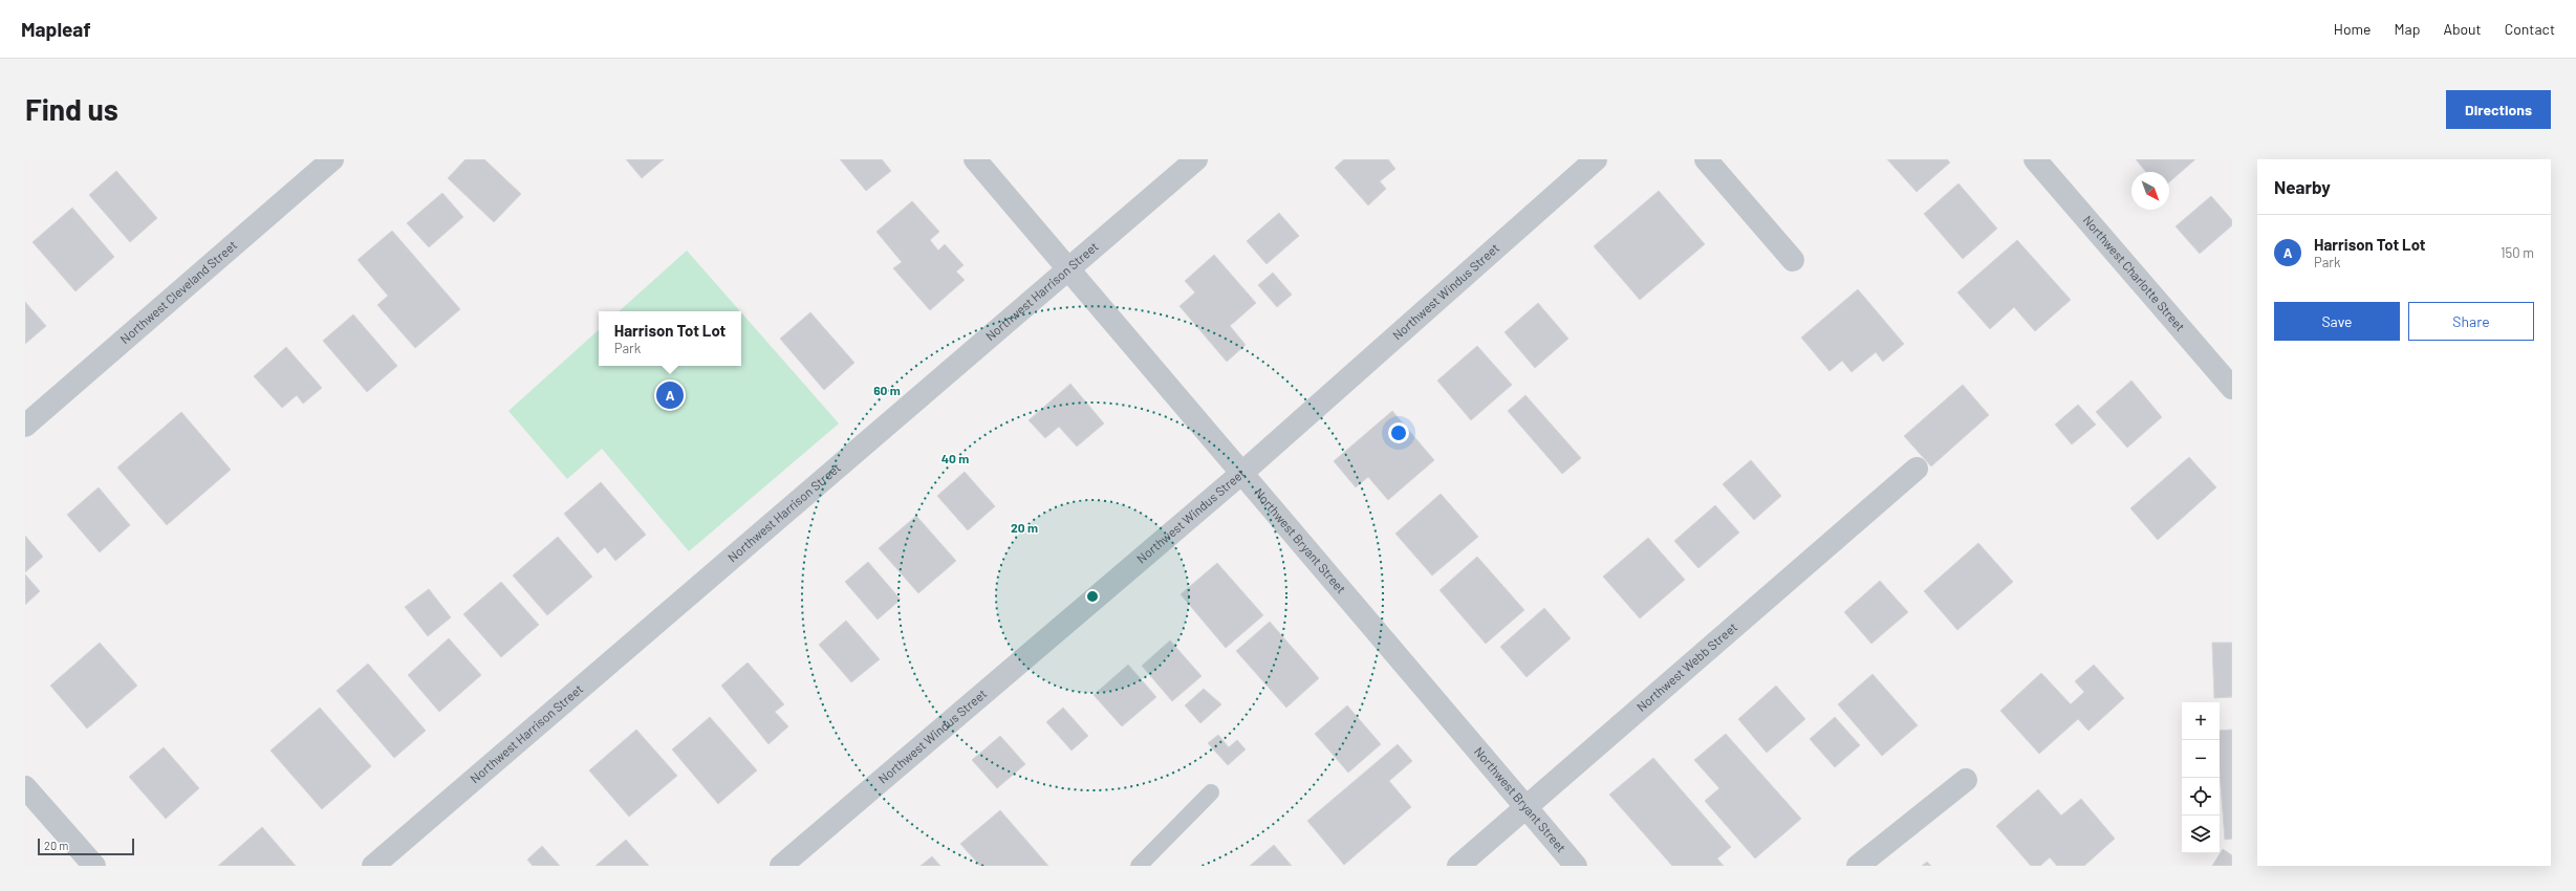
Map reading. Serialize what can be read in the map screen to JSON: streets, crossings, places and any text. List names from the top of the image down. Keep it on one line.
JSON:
{"streets":{"street":["Northwest Charlotte Street","Northwest Windus Street","Northwest Cleveland Street","Northwest Harrison Street","Northwest Bryant Street","Northwest Webb Street"]},"crossings":[["Northwest Windus Street","Northwest Bryant Street"],["Northwest Harrison Street","Northwest Bryant Street"],["Northwest Bryant Street","Northwest Webb Street"]],"scale_bar":"20 m","north":"bottom right","page":{"header":"Mapleaf","nav":["Home","Map","About","Contact"],"buttons":["Directions",["Save","Share"]],"title":"Find us","heading":"Nearby","list":[{"mark":"A","name":"Harrison Tot Lot","note":"Park","value":"150 m"}],"popup":["Harrison Tot Lot","Park"],"pins":"A","map_buttons":["+","−"],"scale":"20 m"},"rings":["60 m","40 m","20 m"]}
